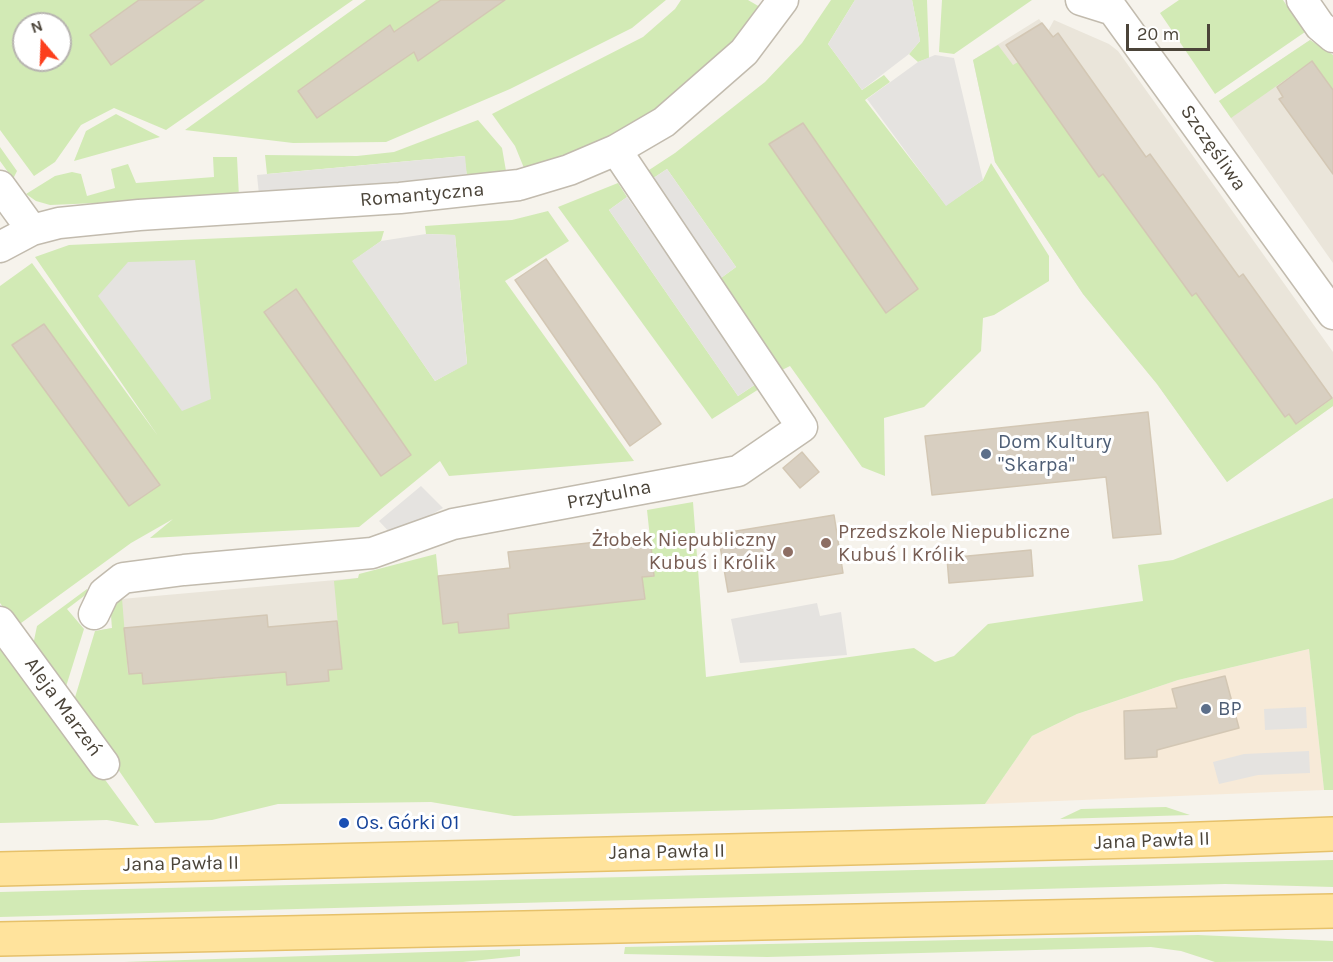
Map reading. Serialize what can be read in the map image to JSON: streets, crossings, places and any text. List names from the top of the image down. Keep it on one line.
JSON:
{"streets":{"main road":["Jana Pawła II"],"street":["Szczęśliwa","Romantyczna","Przytulna","Aleja Marzeń"]},"crossings":[["Romantyczna","Przytulna"]],"places":["Dom Kultury \"Skarpa\"","Przedszkole Niepubliczne Kubuś I Królik","Żłobek Niepubliczny Kubuś i Królik","BP","Os. Górki 01"],"scale_bar":"20 m","north":"top"}
